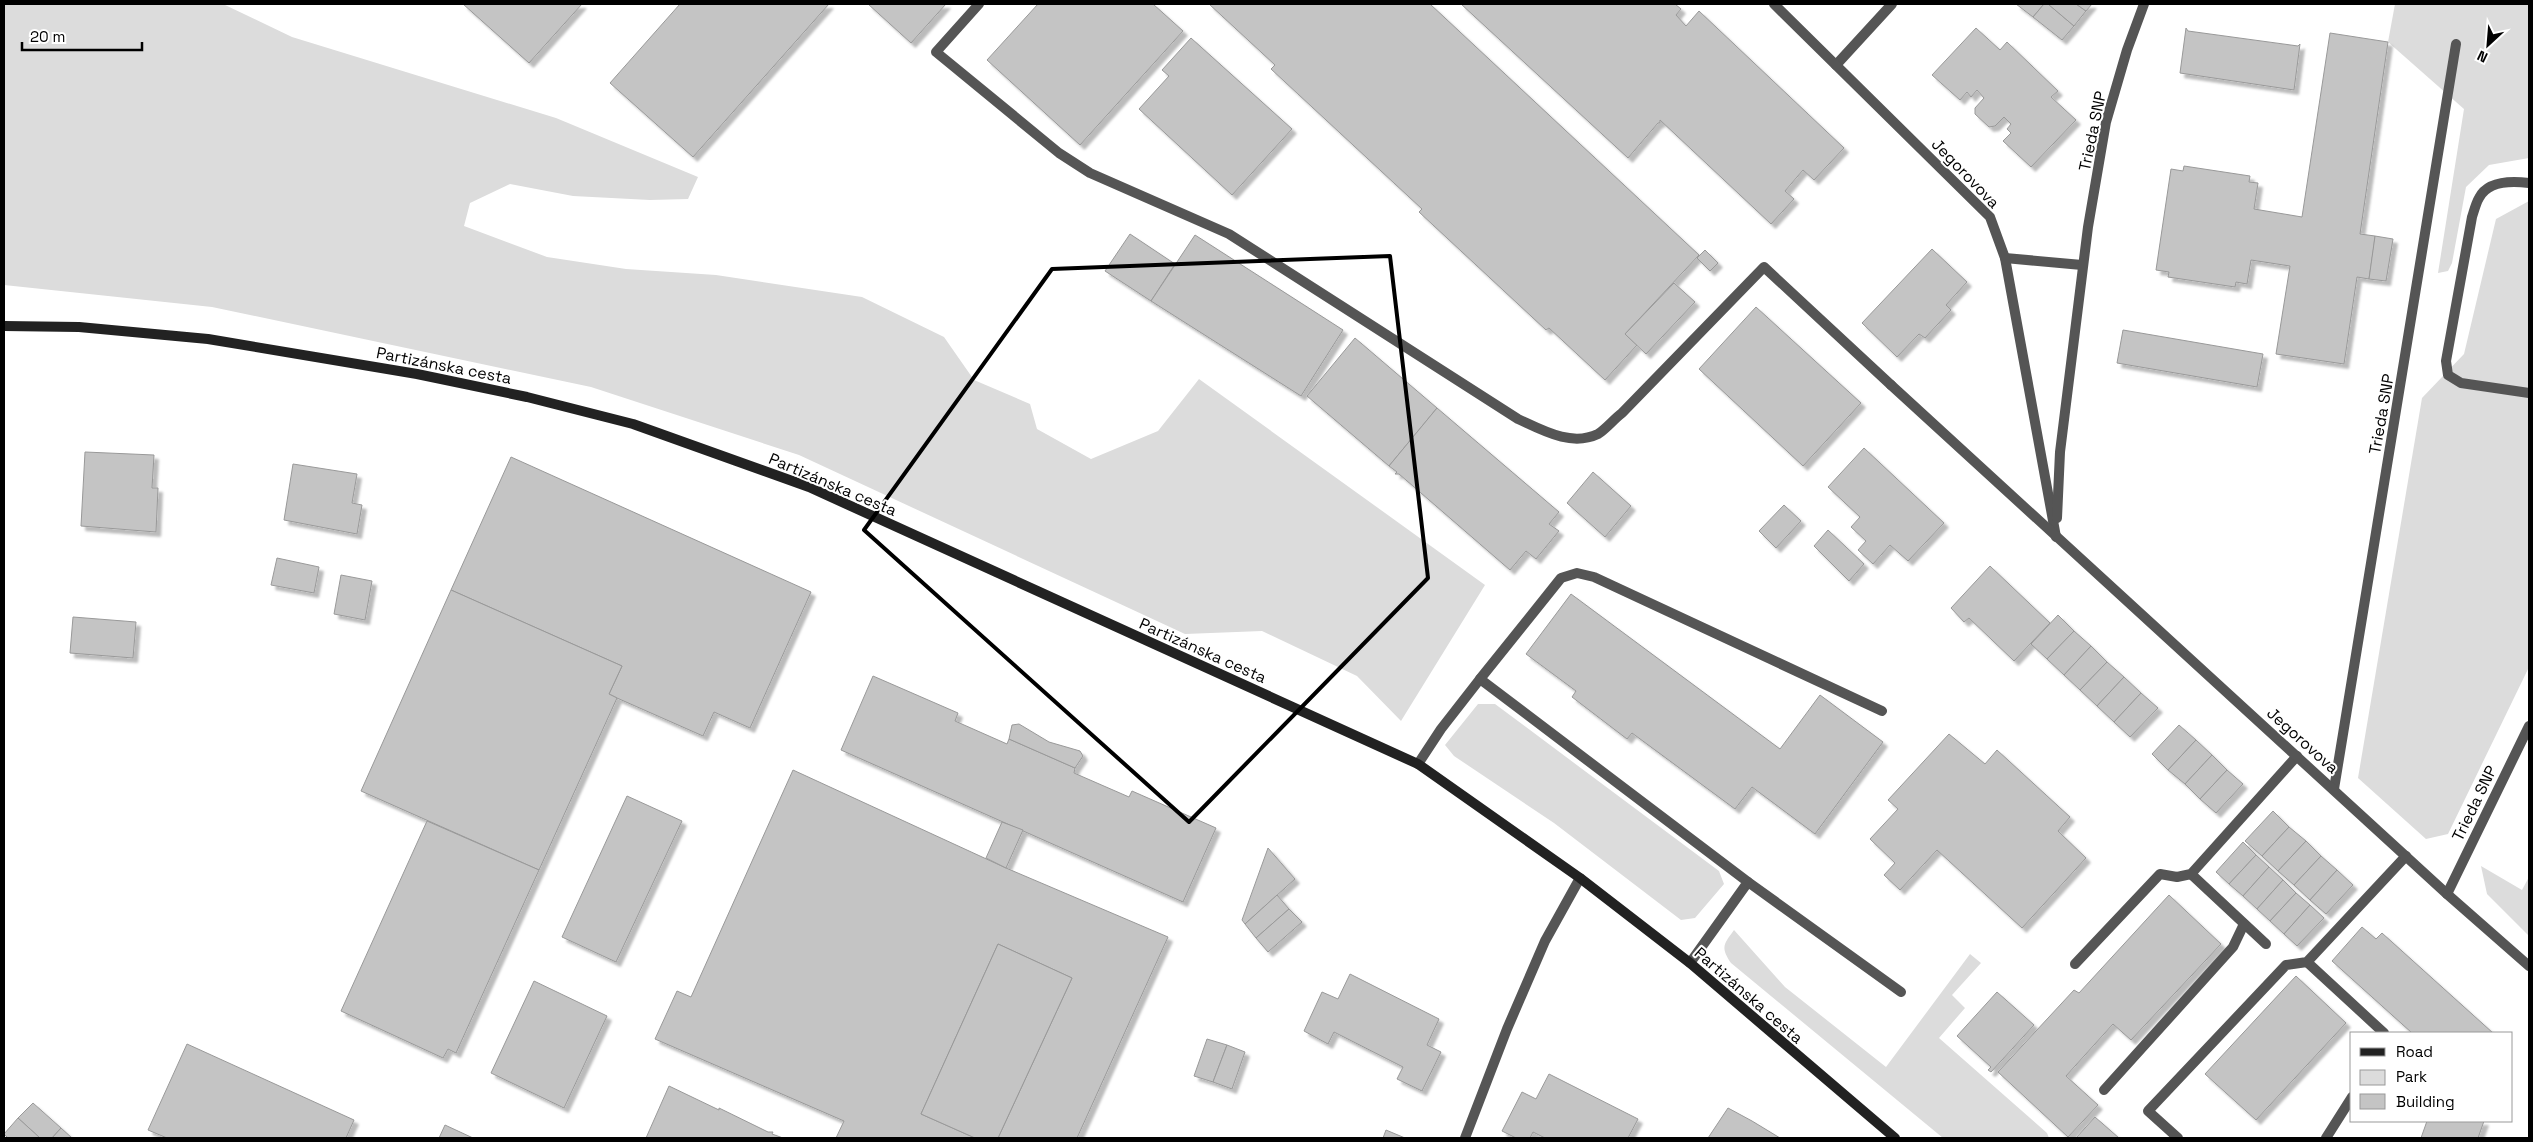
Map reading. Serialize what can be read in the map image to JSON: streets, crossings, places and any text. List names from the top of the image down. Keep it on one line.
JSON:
{"streets":{"street":["Trieda SNP","Jegorovova","Partizánska cesta"]},"crossings":[["Trieda SNP","Jegorovova"]],"legend":["Road","Park","Building"],"scale_bar":"20 m","north":"bottom left"}
